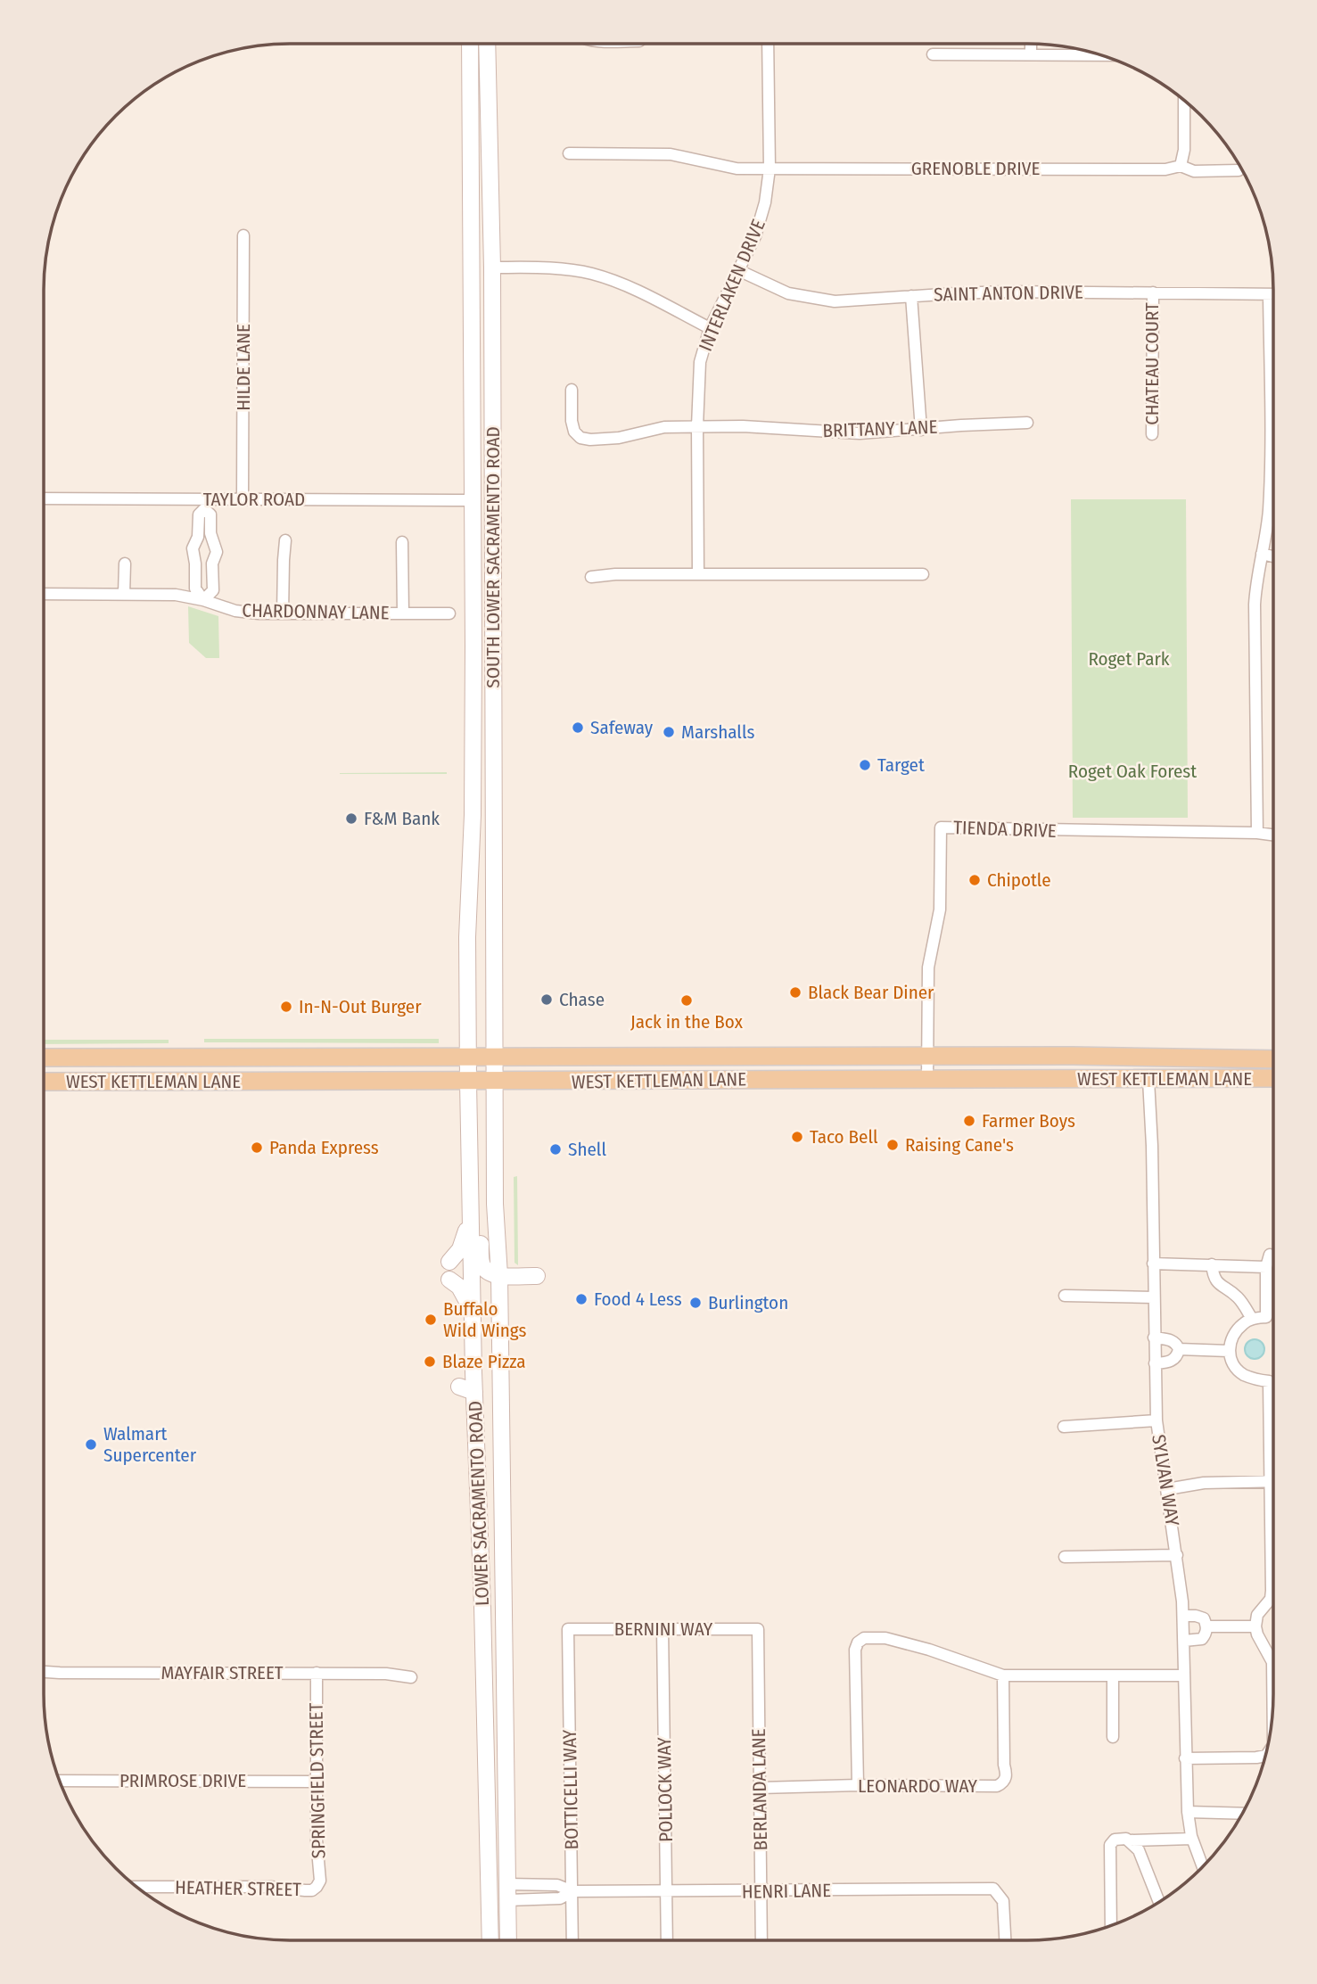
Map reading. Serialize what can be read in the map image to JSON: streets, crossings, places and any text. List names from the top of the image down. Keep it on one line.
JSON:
{"streets":{"main road":["SOUTH LOWER SACRAMENTO ROAD","WEST KETTLEMAN LANE","LOWER SACRAMENTO ROAD"],"street":["GRENOBLE DRIVE","INTERLAKEN DRIVE","SAINT ANTON DRIVE","CHATEAU COURT","HILDE LANE","BRITTANY LANE","TAYLOR ROAD","CHARDONNAY LANE","TIENDA DRIVE","SYLVAN WAY","BERNINI WAY","MAYFAIR STREET","PRIMROSE DRIVE","SPRINGFIELD STREET","LEONARDO WAY","BOTTICELLI WAY","POLLOCK WAY","BERLANDA LANE","HEATHER STREET","HENRI LANE"]},"crossings":[["GRENOBLE DRIVE","INTERLAKEN DRIVE"],["INTERLAKEN DRIVE","SAINT ANTON DRIVE"],["INTERLAKEN DRIVE","BRITTANY LANE"],["SAINT ANTON DRIVE","CHATEAU COURT"],["HILDE LANE","TAYLOR ROAD"],["TAYLOR ROAD","SOUTH LOWER SACRAMENTO ROAD"],["SOUTH LOWER SACRAMENTO ROAD","WEST KETTLEMAN LANE"],["SOUTH LOWER SACRAMENTO ROAD","LOWER SACRAMENTO ROAD"],["TIENDA DRIVE","WEST KETTLEMAN LANE"],["WEST KETTLEMAN LANE","SYLVAN WAY"],["WEST KETTLEMAN LANE","LOWER SACRAMENTO ROAD"],["LOWER SACRAMENTO ROAD","HENRI LANE"],["BERNINI WAY","BOTTICELLI WAY"],["BERNINI WAY","POLLOCK WAY"],["BERNINI WAY","BERLANDA LANE"],["MAYFAIR STREET","SPRINGFIELD STREET"],["PRIMROSE DRIVE","SPRINGFIELD STREET"],["SPRINGFIELD STREET","HEATHER STREET"],["LEONARDO WAY","BERLANDA LANE"],["BOTTICELLI WAY","HENRI LANE"],["POLLOCK WAY","HENRI LANE"],["BERLANDA LANE","HENRI LANE"]],"parks":["Roget Park","Roget Oak Forest"],"places":["Safeway","Marshalls","Target","F&M Bank","Chipotle","Black Bear Diner","Chase","Jack in the Box","In-N-Out Burger","Farmer Boys","Taco Bell","Raising Cane's","Panda Express","Shell","Food 4 Less","Burlington","Buffalo Wild Wings","Blaze Pizza","Walmart Supercenter"]}
